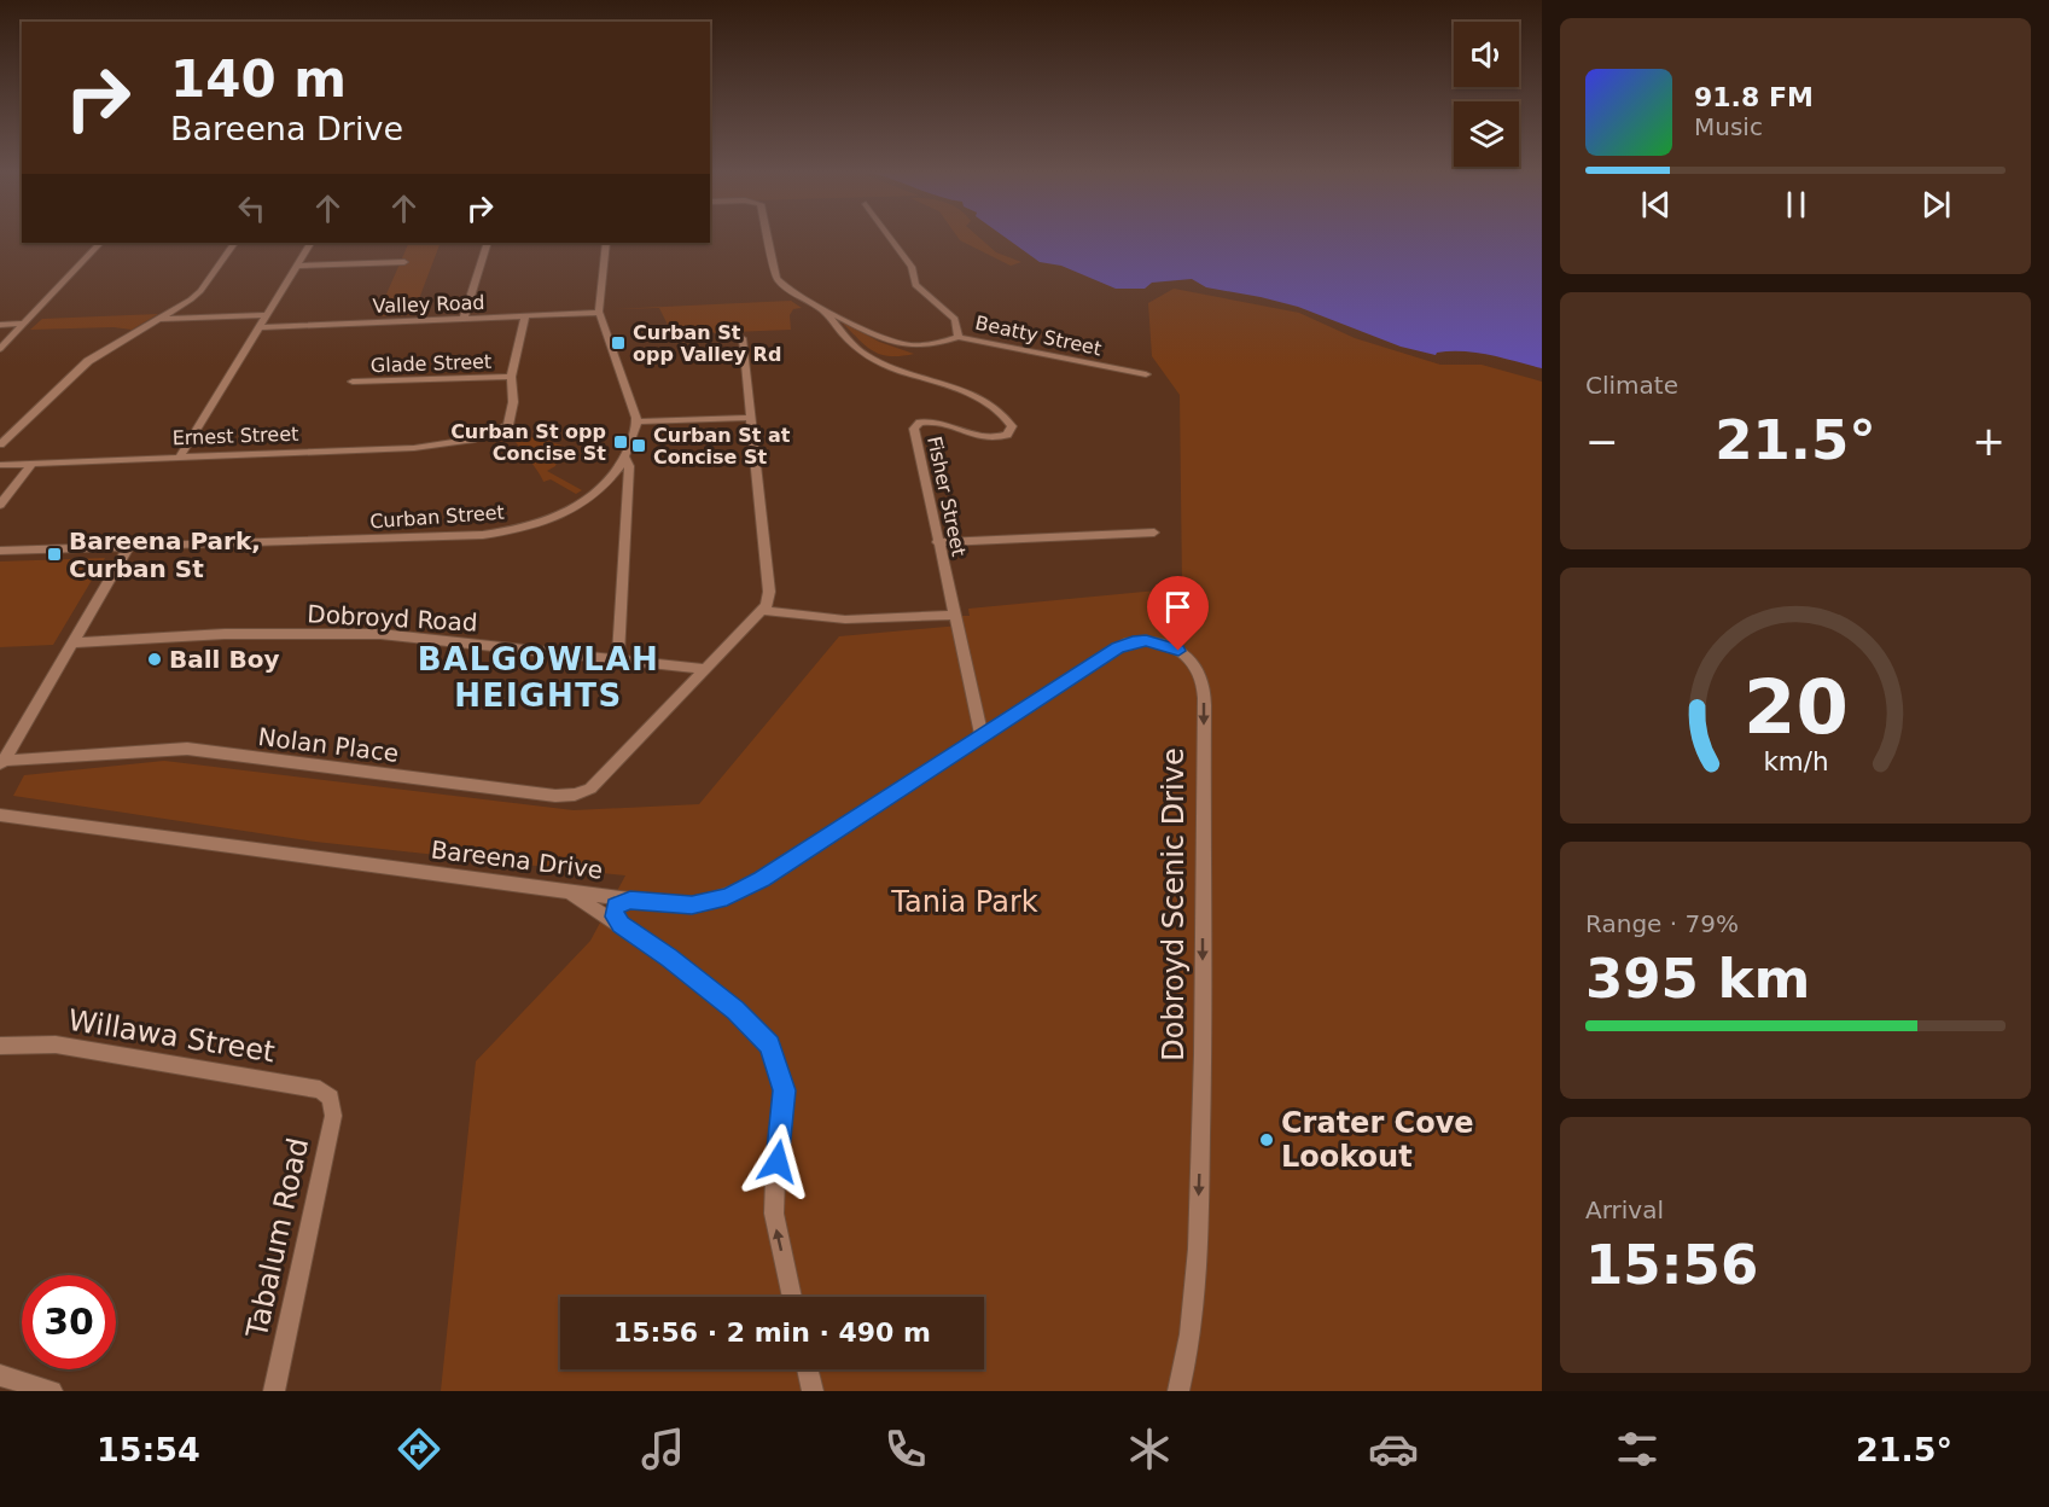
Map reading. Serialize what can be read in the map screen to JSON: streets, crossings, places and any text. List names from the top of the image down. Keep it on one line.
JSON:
{"streets":{"street":["Valley Road","Beatty Street","Glade Street","Ernest Street","Fisher Street","Curban Street","Dobroyd Road","Nolan Place","Bareena Drive","Dobroyd Scenic Drive","Willawa Street","Tabalum Road"]},"crossings":[["Glade Street","Ernest Street"],["Fisher Street","Bareena Drive"],["Fisher Street","Dobroyd Scenic Drive"],["Dobroyd Road","Nolan Place"],["Bareena Drive","Dobroyd Scenic Drive"],["Willawa Street","Tabalum Road"]],"districts":["BALGOWLAH HEIGHTS"],"parks":["Tania Park"],"places":{"transit":["Curban St opp Valley Rd","Curban St opp Concise St","Curban St at Concise St","Bareena Park, Curban St"],"other":["Ball Boy","Crater Cove Lookout"]},"page":{"turn":["140 m","Bareena Drive"],"song":["91.8 FM","Music"],"tile":["Climate",["Range · 79%","395 km"],["Arrival","15:56"]],"heat":["−","21.5°","+"],"limit":"30","trip":"15:56 · 2 min · 490 m","tabs":["15:54","21.5°"],"gauge":["20","km/h"]}}
